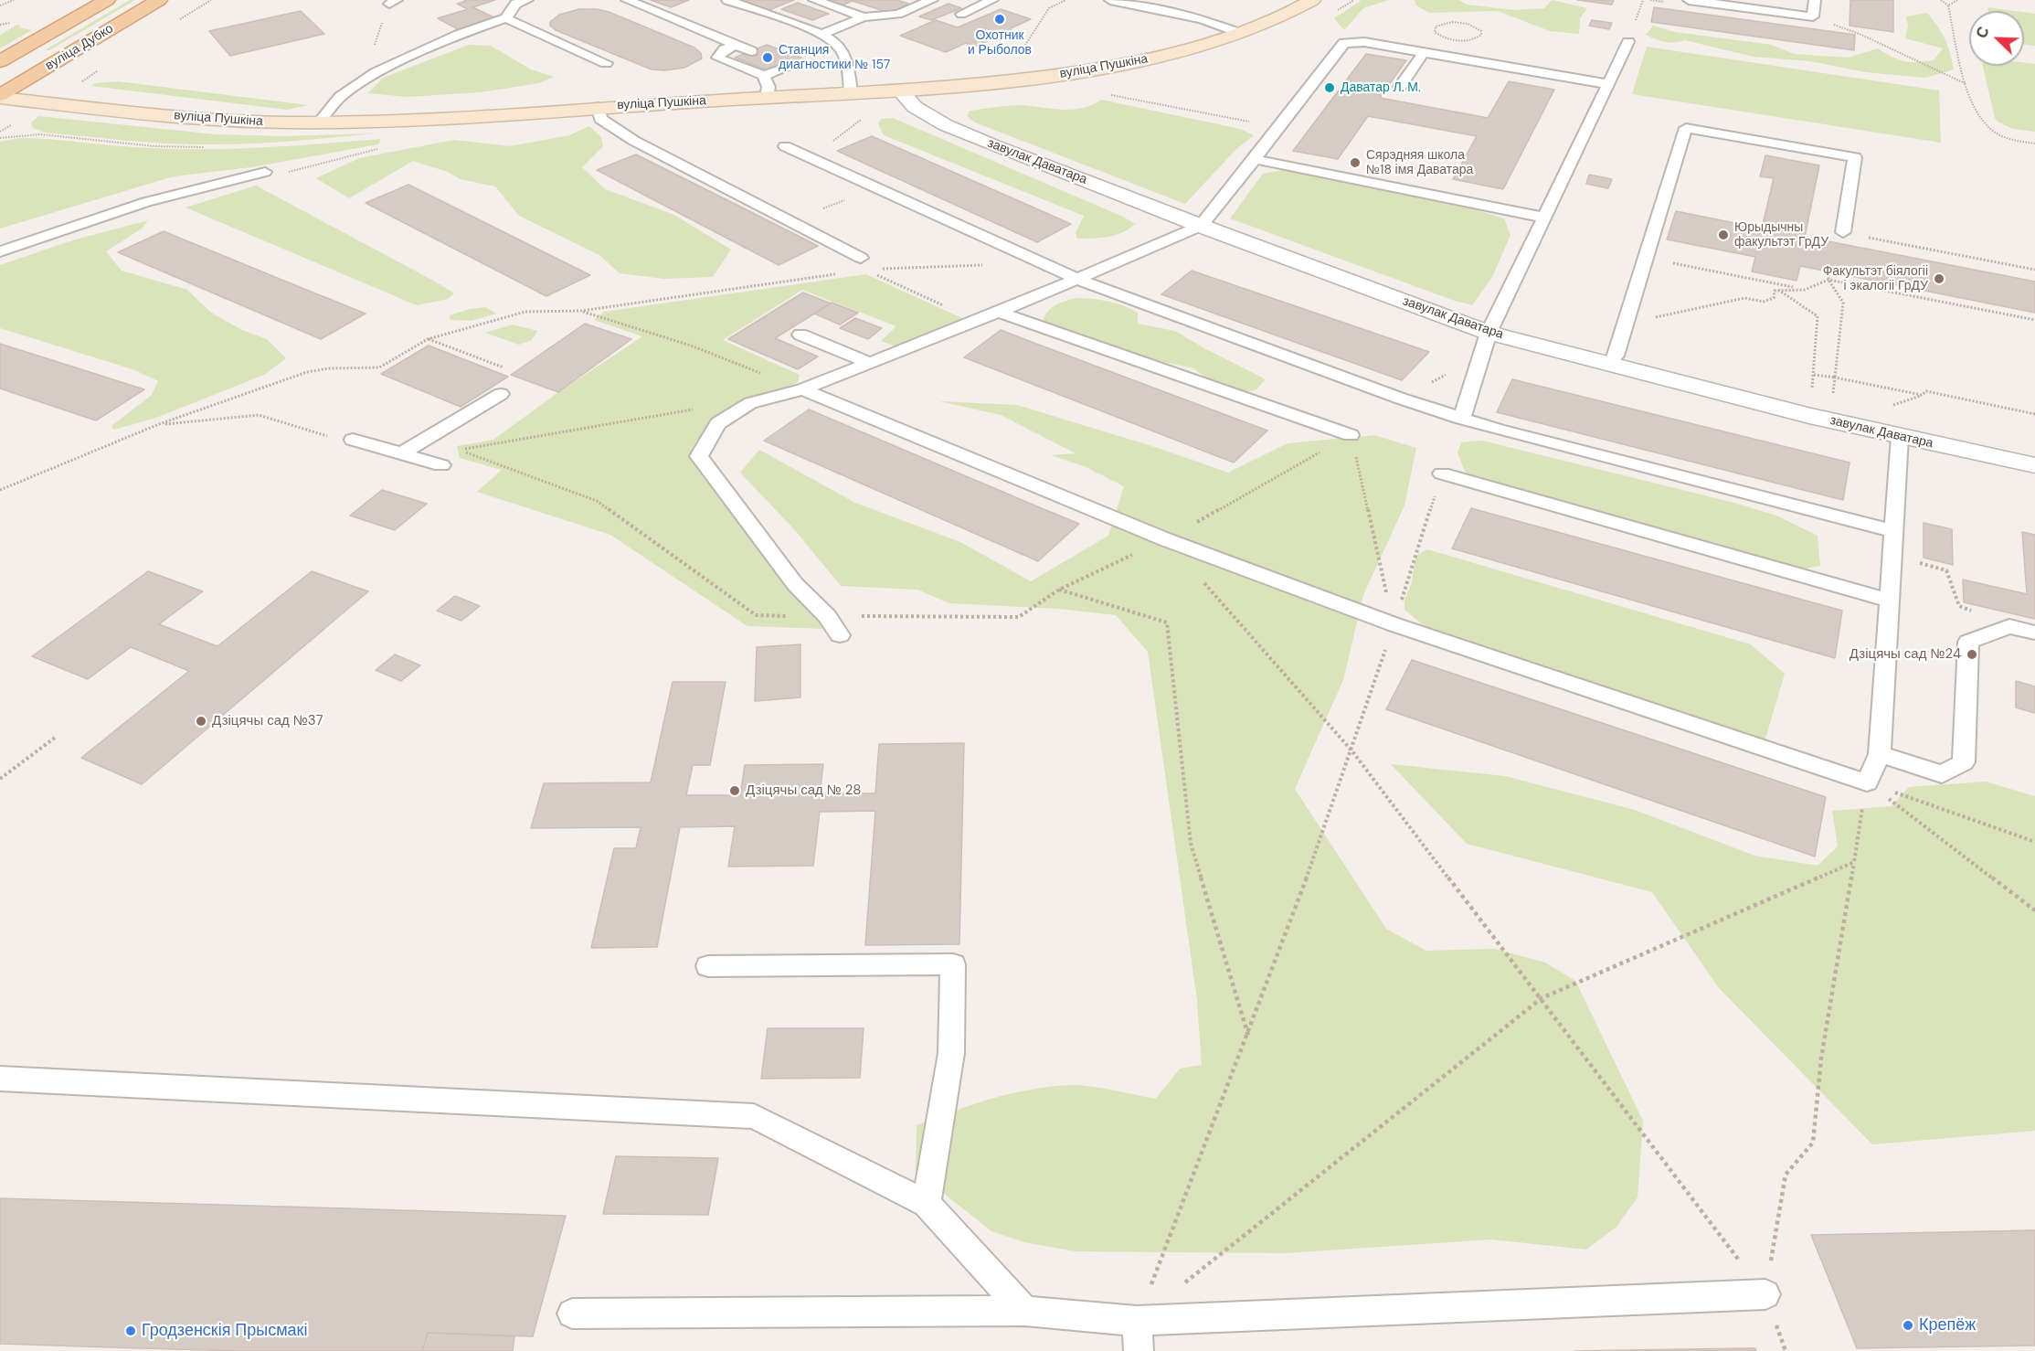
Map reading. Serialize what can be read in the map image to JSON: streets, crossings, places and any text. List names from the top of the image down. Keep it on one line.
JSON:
{"streets":{"main road":["вуліца Дубко"],"street":["вуліца Пушкіна","завулак Даватара"]},"crossings":[["вуліца Дубко","вуліца Пушкіна"],["вуліца Пушкіна","завулак Даватара"]],"places":["Охотник и Рыболов","Станция диагностики № 157","Даватар Л. М.","Сярэдняя школа №18 імя Даватара","Юрыдычны факультэт ГрДУ","Факультэт біялогіі і экалогіі ГрДУ","Дзіцячы сад №24","Дзіцячы сад №37","Дзіцячы сад № 28","Крепёж","Гродзенскія Прысмакі"],"north":"top left"}
